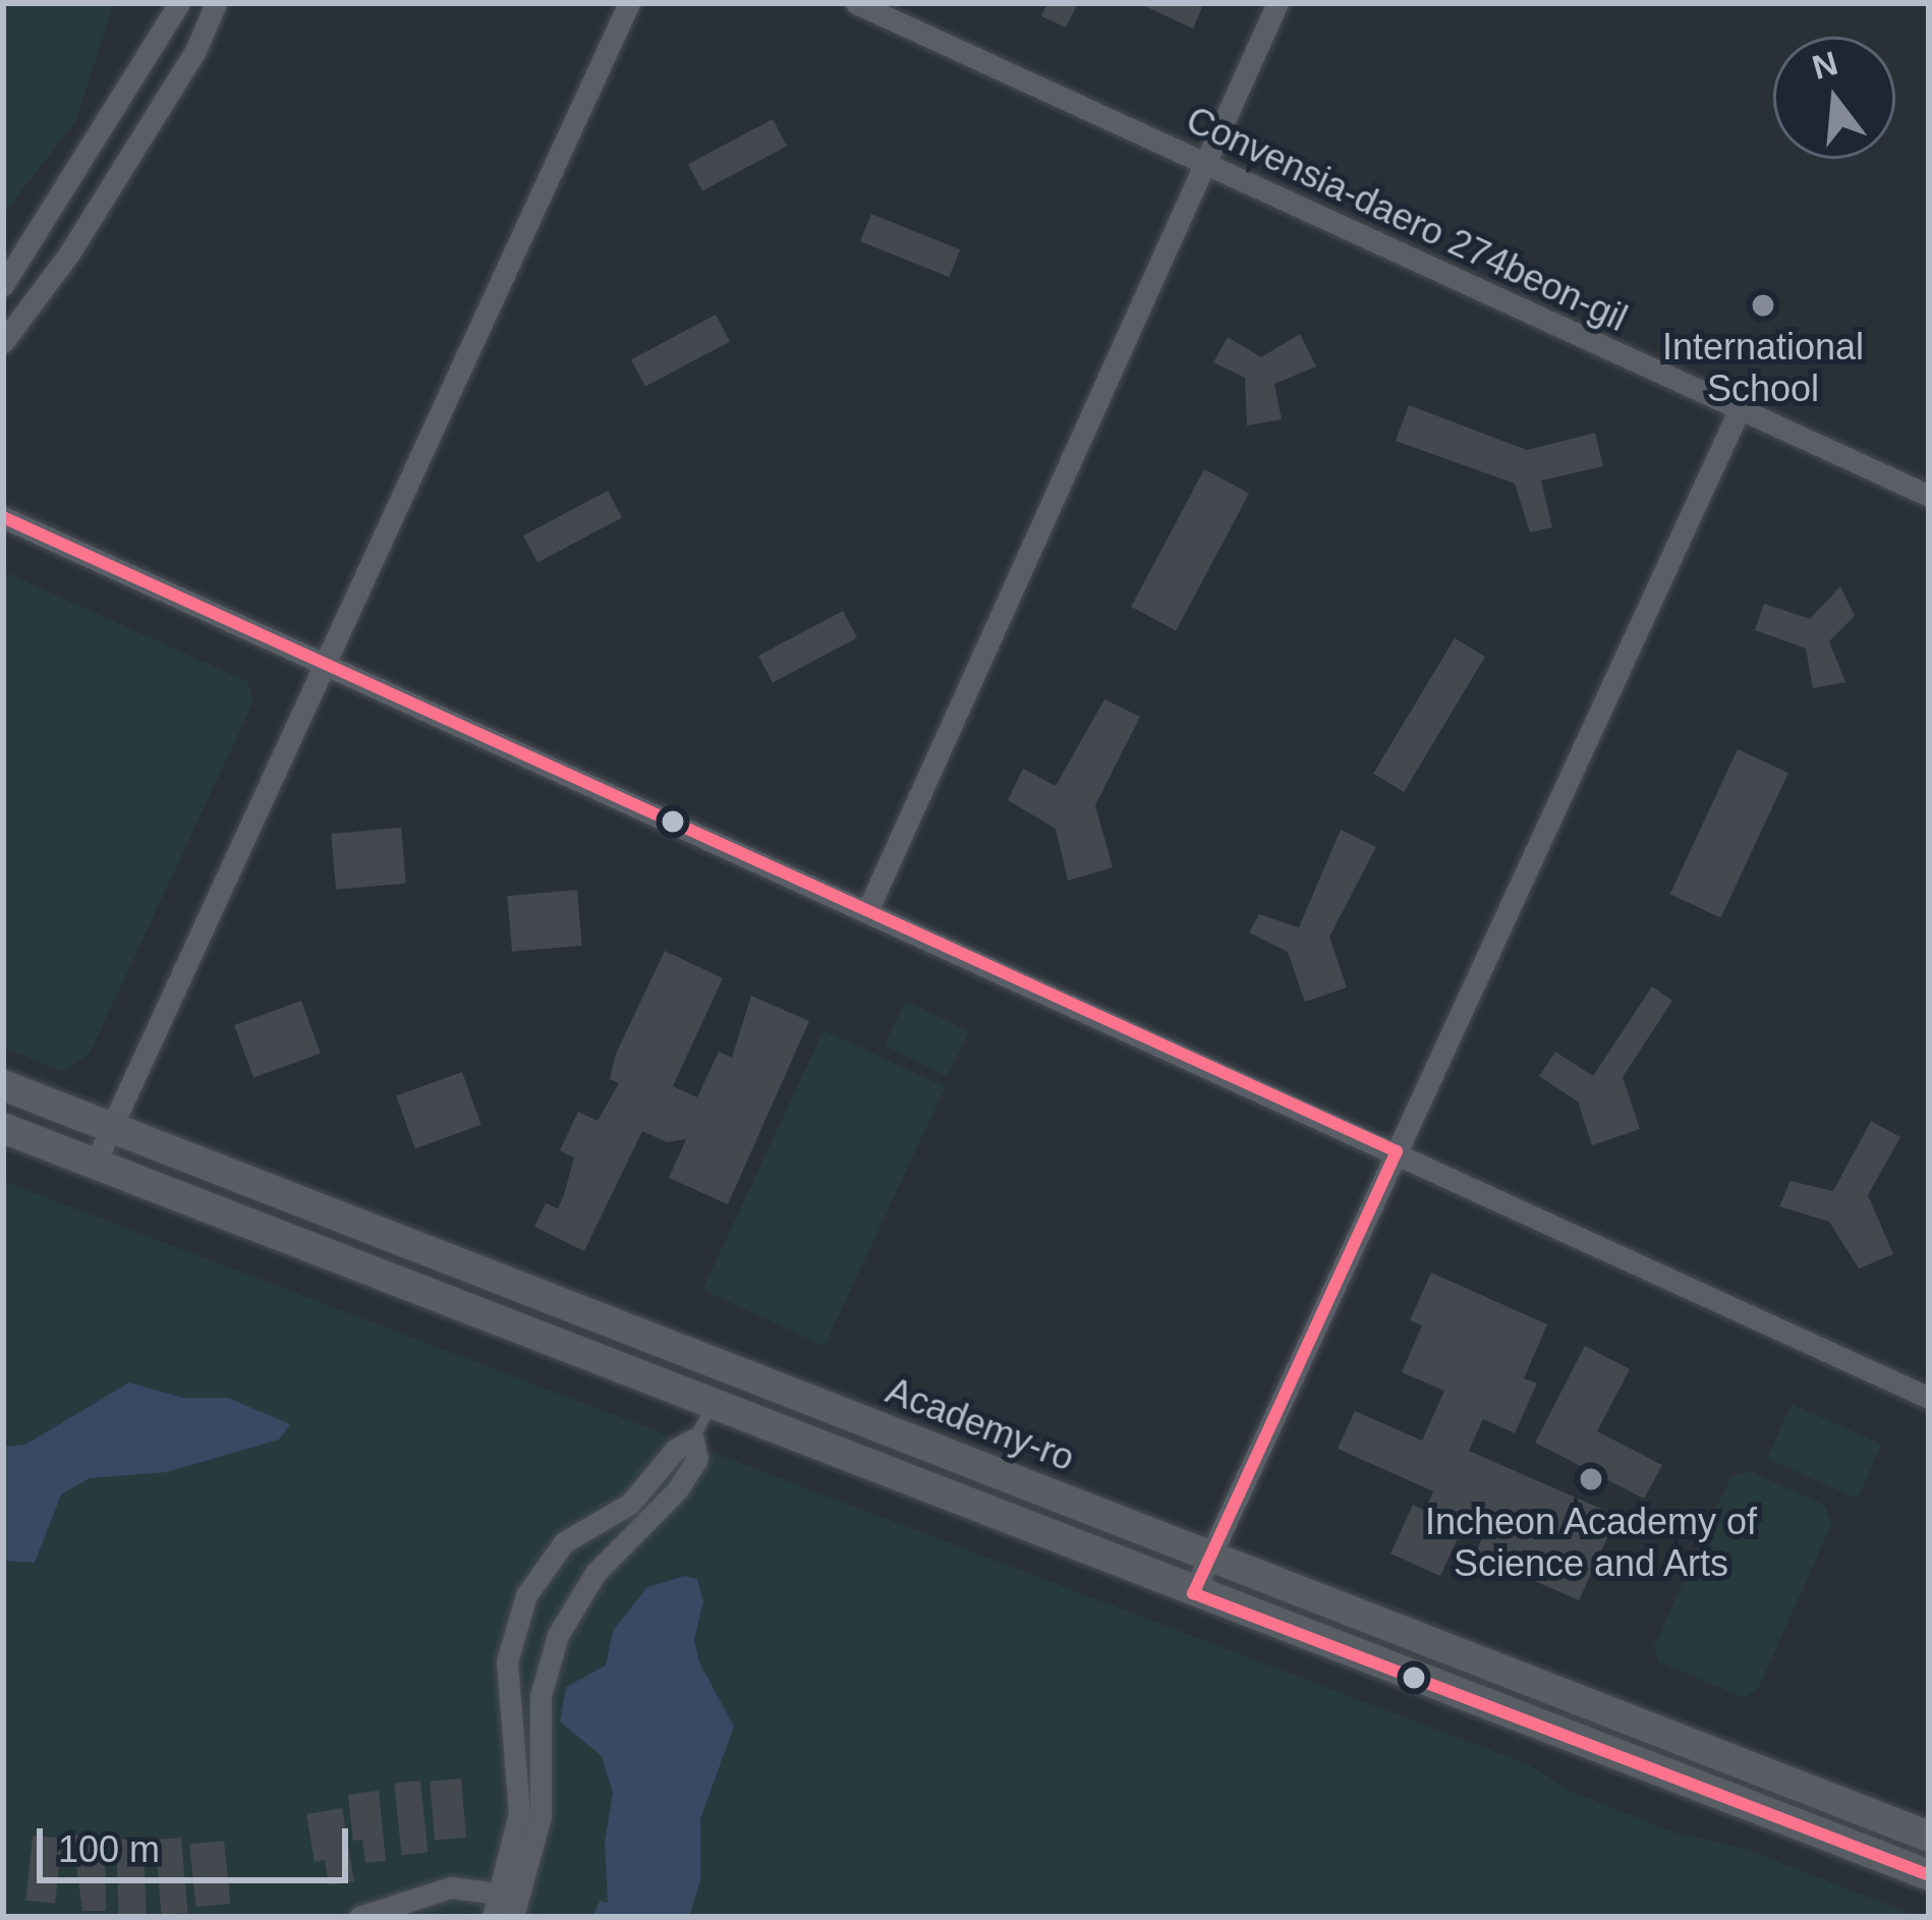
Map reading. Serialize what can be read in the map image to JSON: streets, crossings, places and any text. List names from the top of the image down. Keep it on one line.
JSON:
{"streets":{"main road":["Academy-ro"],"street":["Convensia-daero 274beon-gil"]},"places":["International School","Incheon Academy of Science and Arts"],"scale_bar":"100 m","north":"top"}
